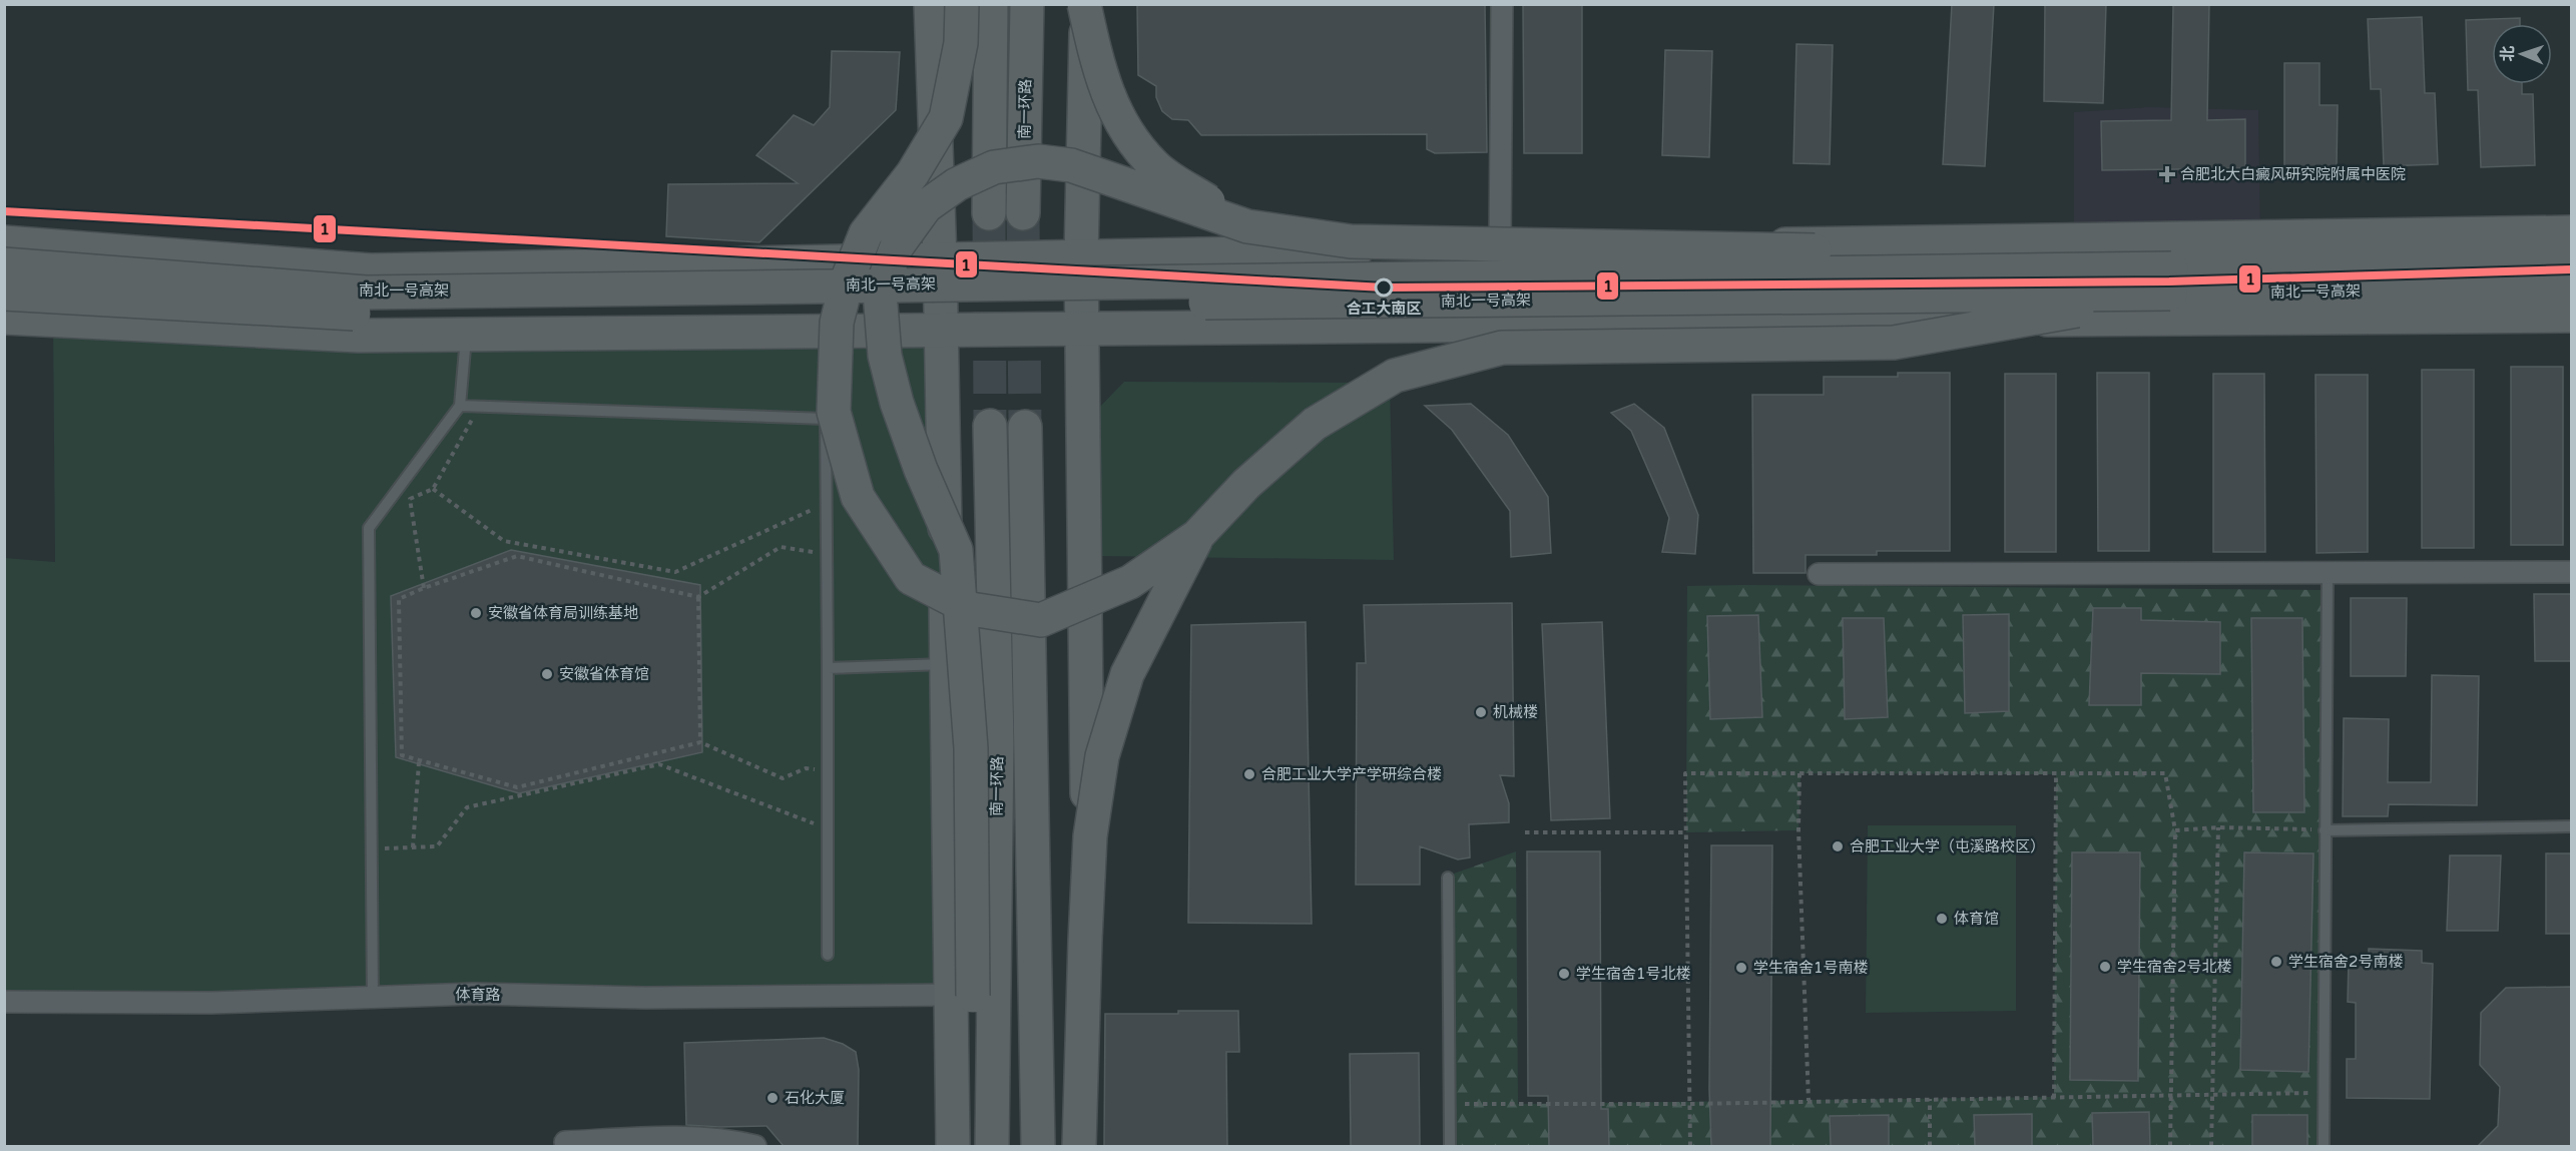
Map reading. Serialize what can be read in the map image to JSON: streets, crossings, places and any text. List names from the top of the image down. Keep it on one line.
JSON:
{"streets":{"highway":["南一环路","南北一号高架"],"street":["体育路"]},"places":{"health":["合肥北大白癜风研究院附属中医院"],"other":["合工大南区","安徽省体育局训练基地","安徽省体育馆","机械楼","合肥工业大学产学研综合楼","合肥工业大学（屯溪路校区）","体育馆","学生宿舍2号南楼","学生宿舍2号北楼","学生宿舍1号南楼","学生宿舍1号北楼","石化大厦"]},"lines":["transit line 1"],"north":"left"}
